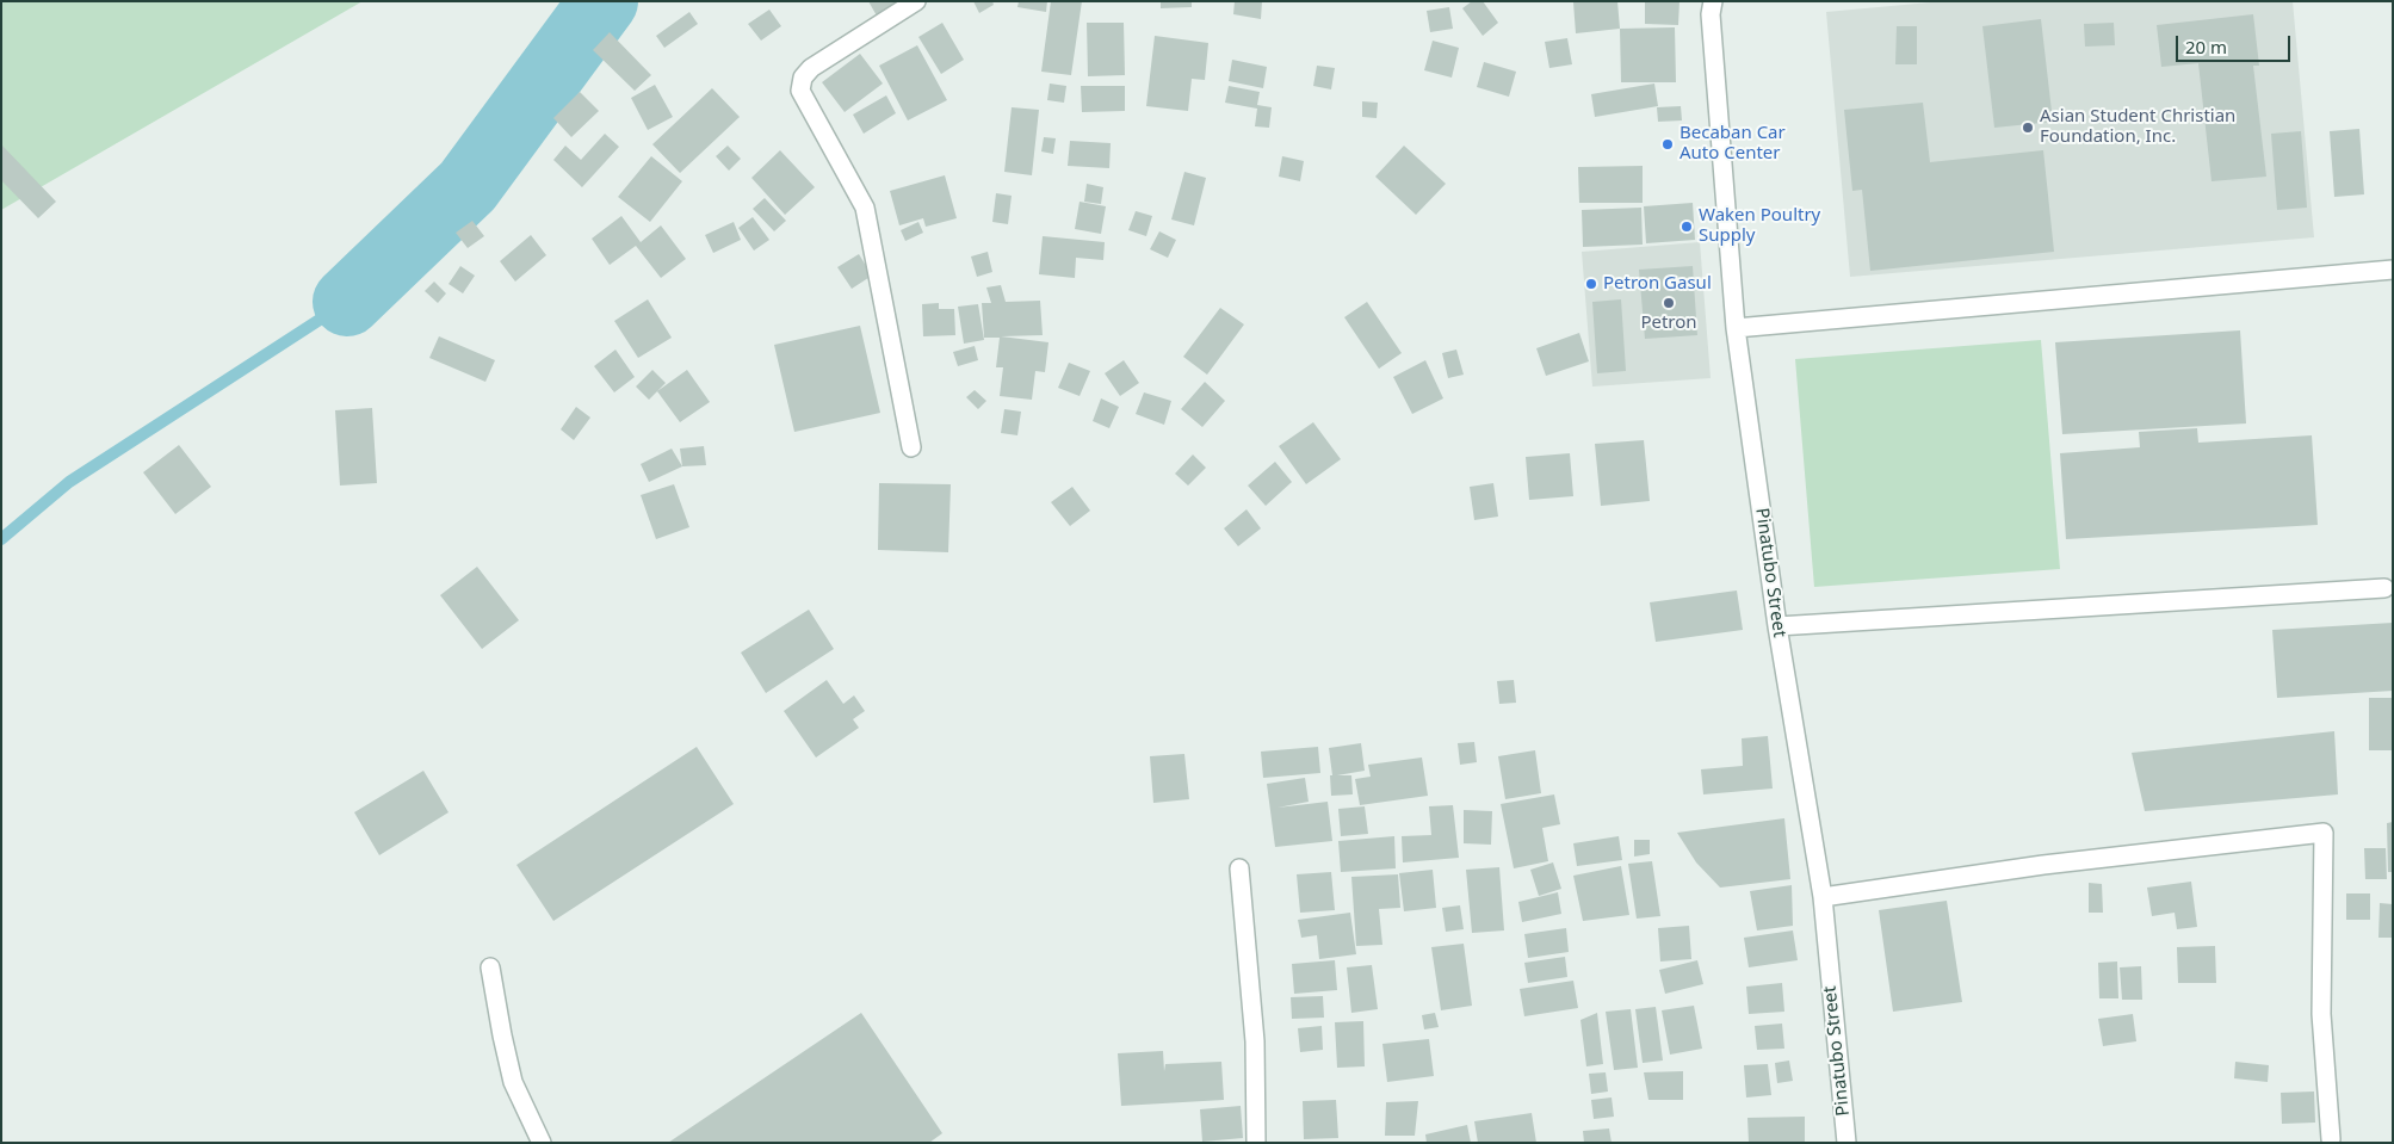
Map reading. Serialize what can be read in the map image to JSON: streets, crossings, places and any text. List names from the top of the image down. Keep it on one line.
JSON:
{"streets":{"street":["Pinatubo Street"]},"places":["Asian Student Christian Foundation, Inc.","Becaban Car Auto Center","Waken Poultry Supply","Petron Gasul","Petron"],"scale_bar":"20 m"}
